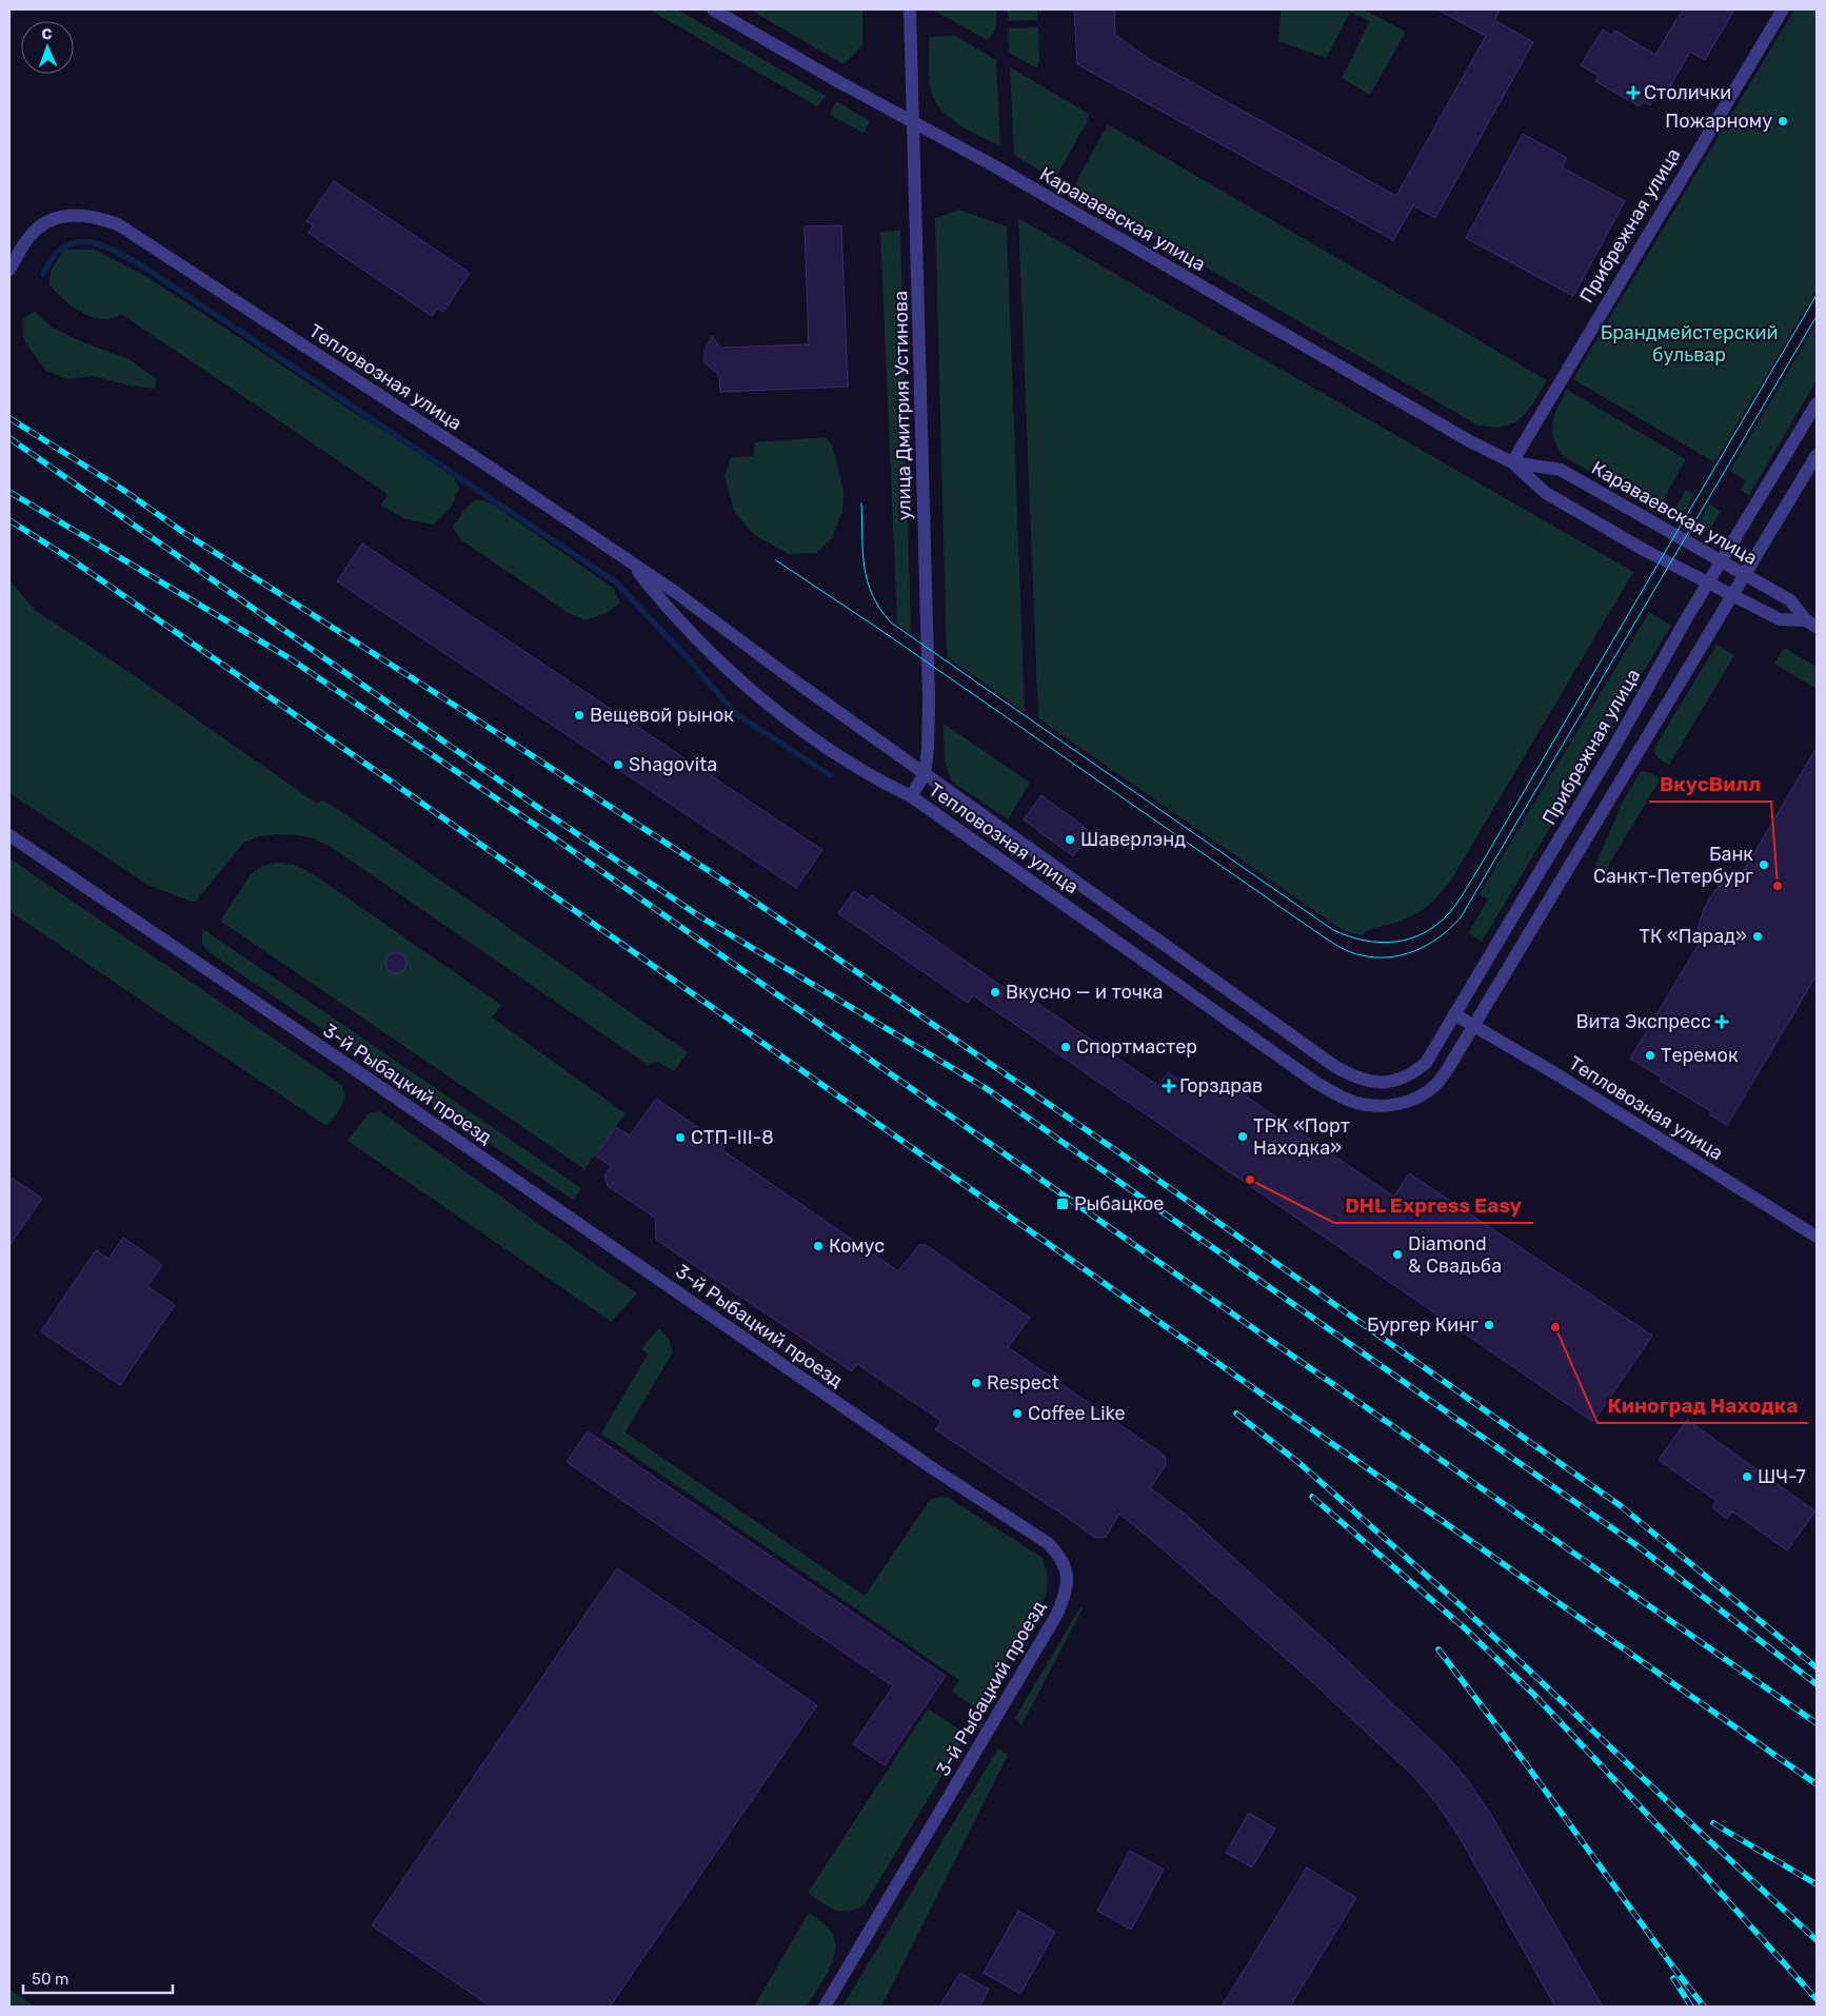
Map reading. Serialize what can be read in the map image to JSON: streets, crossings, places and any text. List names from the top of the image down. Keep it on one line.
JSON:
{"streets":{"street":["Караваевская улица","Прибрежная улица","Тепловозная улица","улица Дмитрия Устинова","3-й Рыбацкий проезд"]},"crossings":[["Караваевская улица","Прибрежная улица"],["Караваевская улица","улица Дмитрия Устинова"],["Прибрежная улица","Тепловозная улица"],["Тепловозная улица","улица Дмитрия Устинова"]],"parks":["Брандмейстерский бульвар"],"places":{"health":["Столички","Вита Экспресс","Горздрав"],"other":["Пожарному","Вещевой рынок","Shagovita","Шаверлэнд","Банк Санкт-Петербург","ВкусВилл","ТК «Парад»","Вкусно — и точка","Спортмастер","Теремок","ТРК «Порт Находка»","СТП-III-8","DHL Express Easy","Комус","Diamond & Свадьба","Бургер Кинг","Киноград Находка","Respect","Coffee Like","ШЧ-7"],"transit":["Рыбацкое"]},"scale_bar":"50 m","north":"top"}
